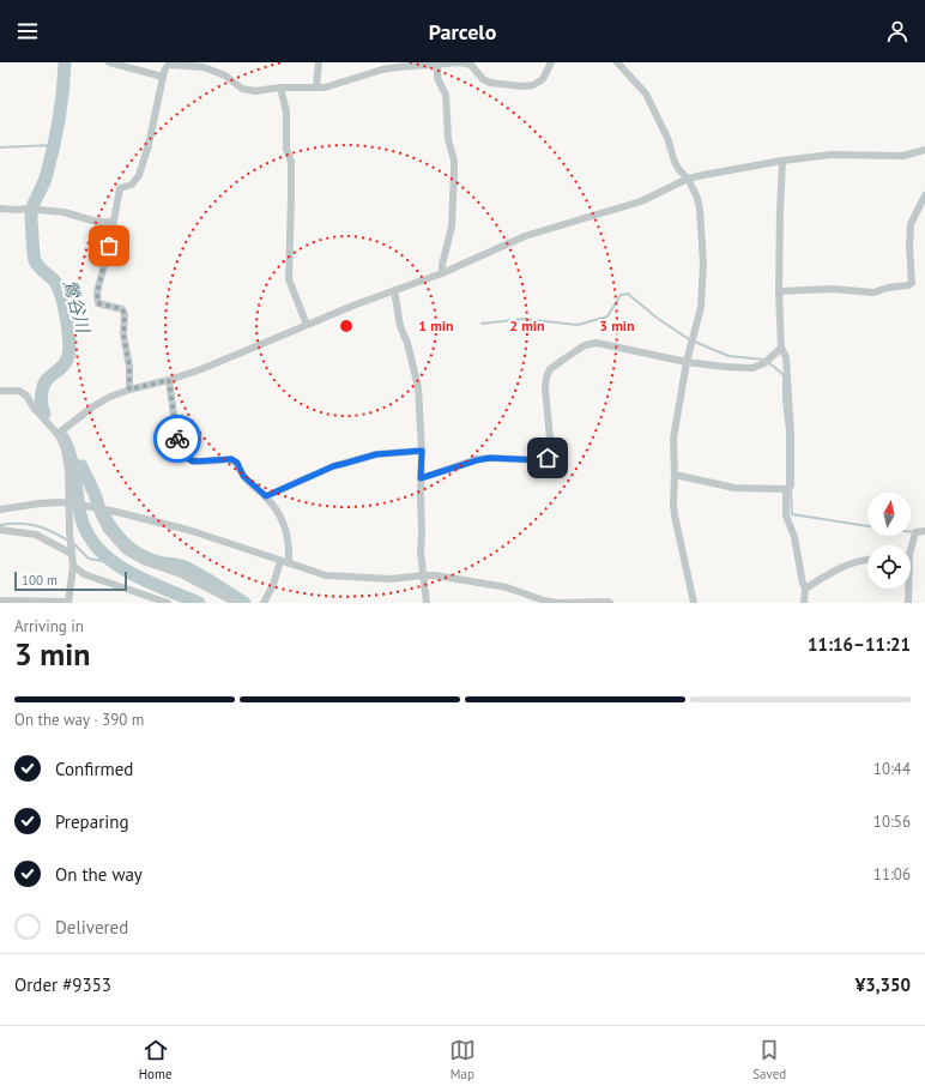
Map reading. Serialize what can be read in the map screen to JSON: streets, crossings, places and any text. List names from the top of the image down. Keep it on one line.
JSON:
{"water":["鶯谷川"],"scale_bar":"100 m","north":"top","page":{"header":"Parcelo","scale":"100 m","heading":["3 min","Arriving in","11:16–11:21"],"panel":["Order #9353","¥3,350"],"bar":"On the way · 390 m","list":[["Confirmed","10:44"],["Preparing","10:56"],["On the way","11:06"],"Delivered"],"tabs":["Home","Map","Saved"]},"rings":["1 min","2 min","3 min"]}
